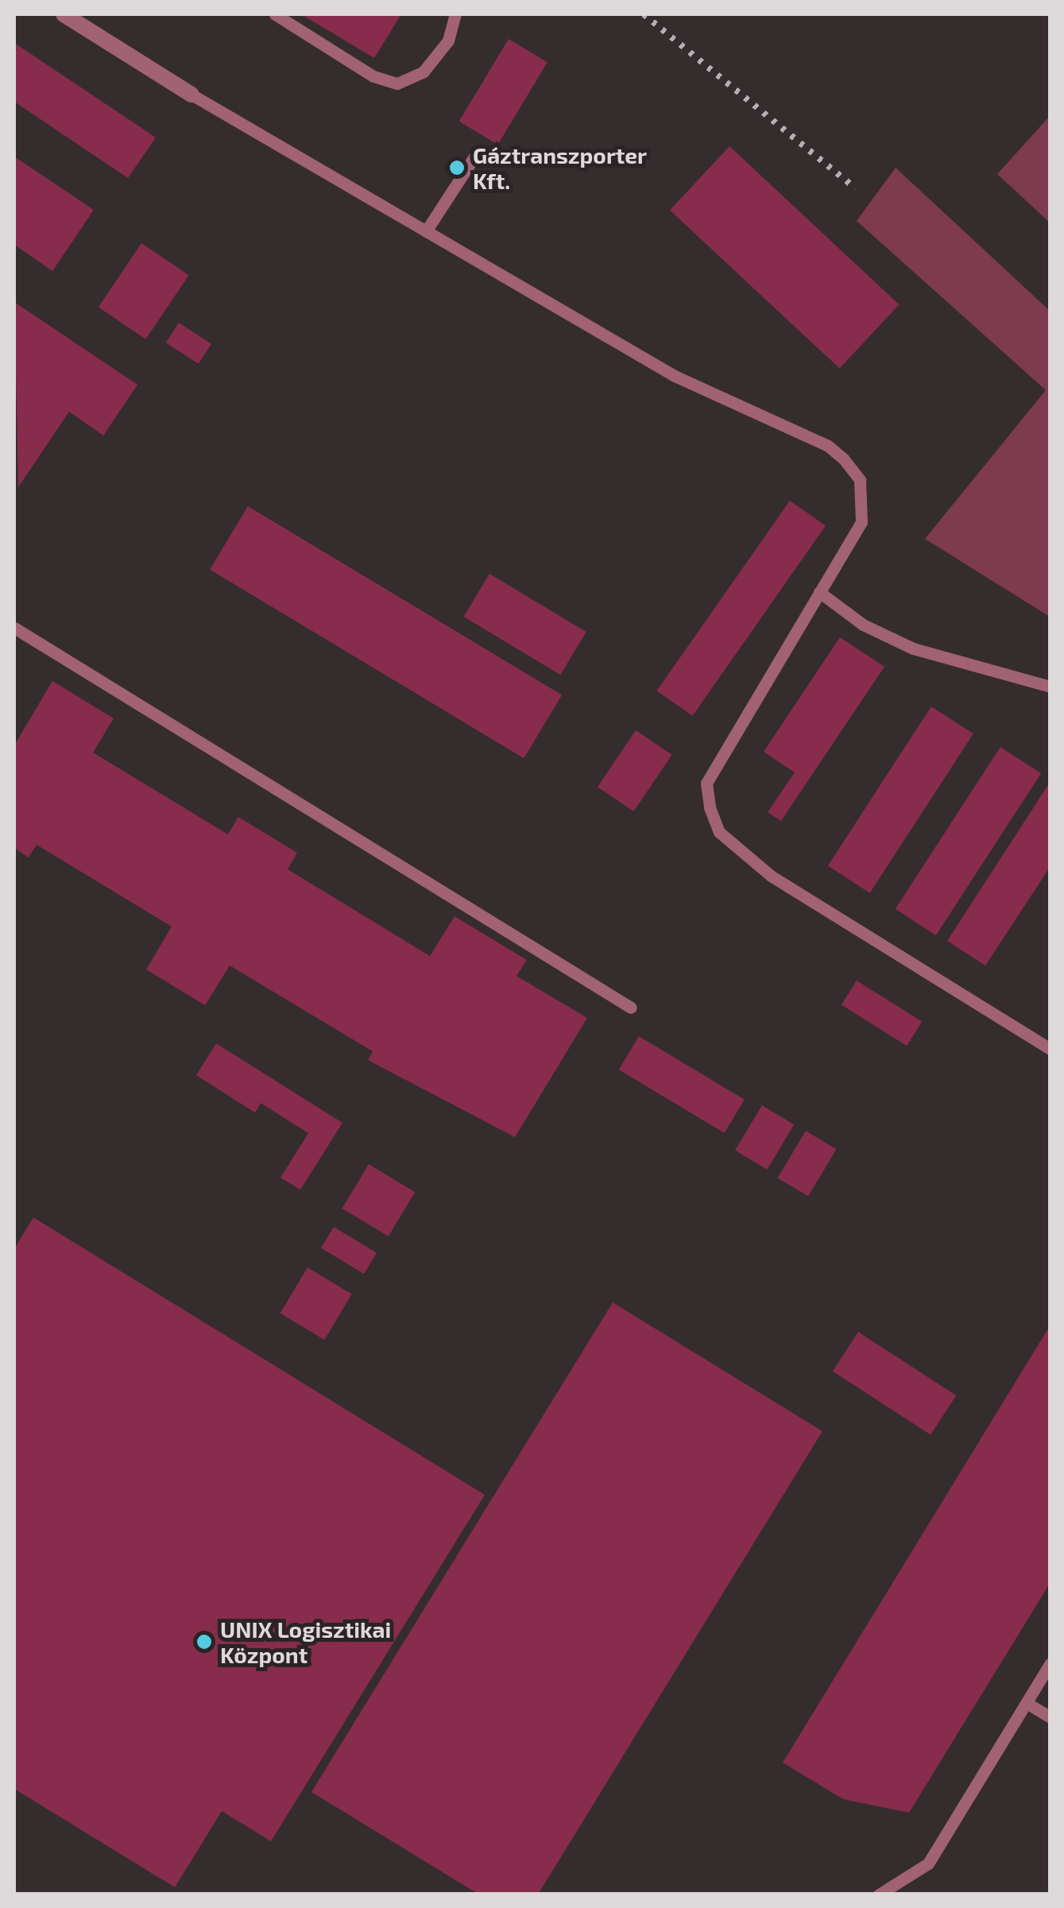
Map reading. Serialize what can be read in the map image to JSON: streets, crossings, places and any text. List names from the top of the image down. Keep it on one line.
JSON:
{"places":["Gáztranszporter Kft.","UNIX Logisztikai Központ"]}
